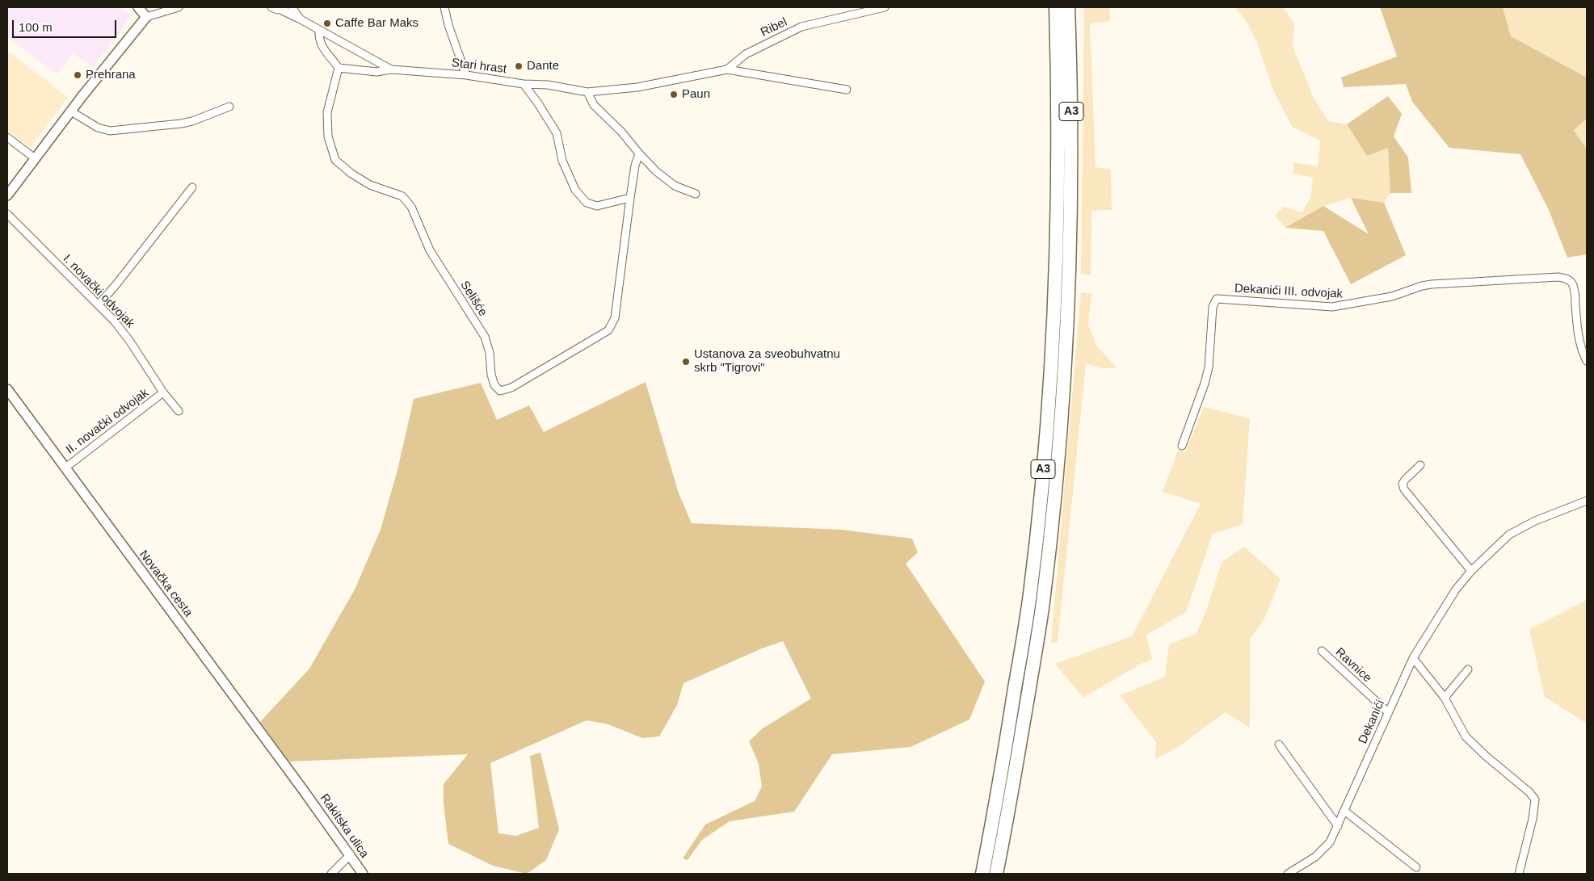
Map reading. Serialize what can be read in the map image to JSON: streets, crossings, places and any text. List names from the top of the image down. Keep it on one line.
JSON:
{"streets":{"highway":["A3"],"street":["Ribel","Stari hrast","I. novački odvojak","Dekanići III. odvojak","Selišće","II. novački odvojak","Novačka cesta","Ravnice","Dekanići","Rakitska ulica"]},"crossings":[["Ribel","Stari hrast"],["I. novački odvojak","II. novački odvojak"],["II. novački odvojak","Novačka cesta"],["Novačka cesta","Rakitska ulica"],["Ravnice","Dekanići"]],"places":["Caffe Bar Maks","Dante","Prehrana","Paun","Ustanova za sveobuhvatnu skrb \"Tigrovi\""],"scale_bar":"100 m"}
